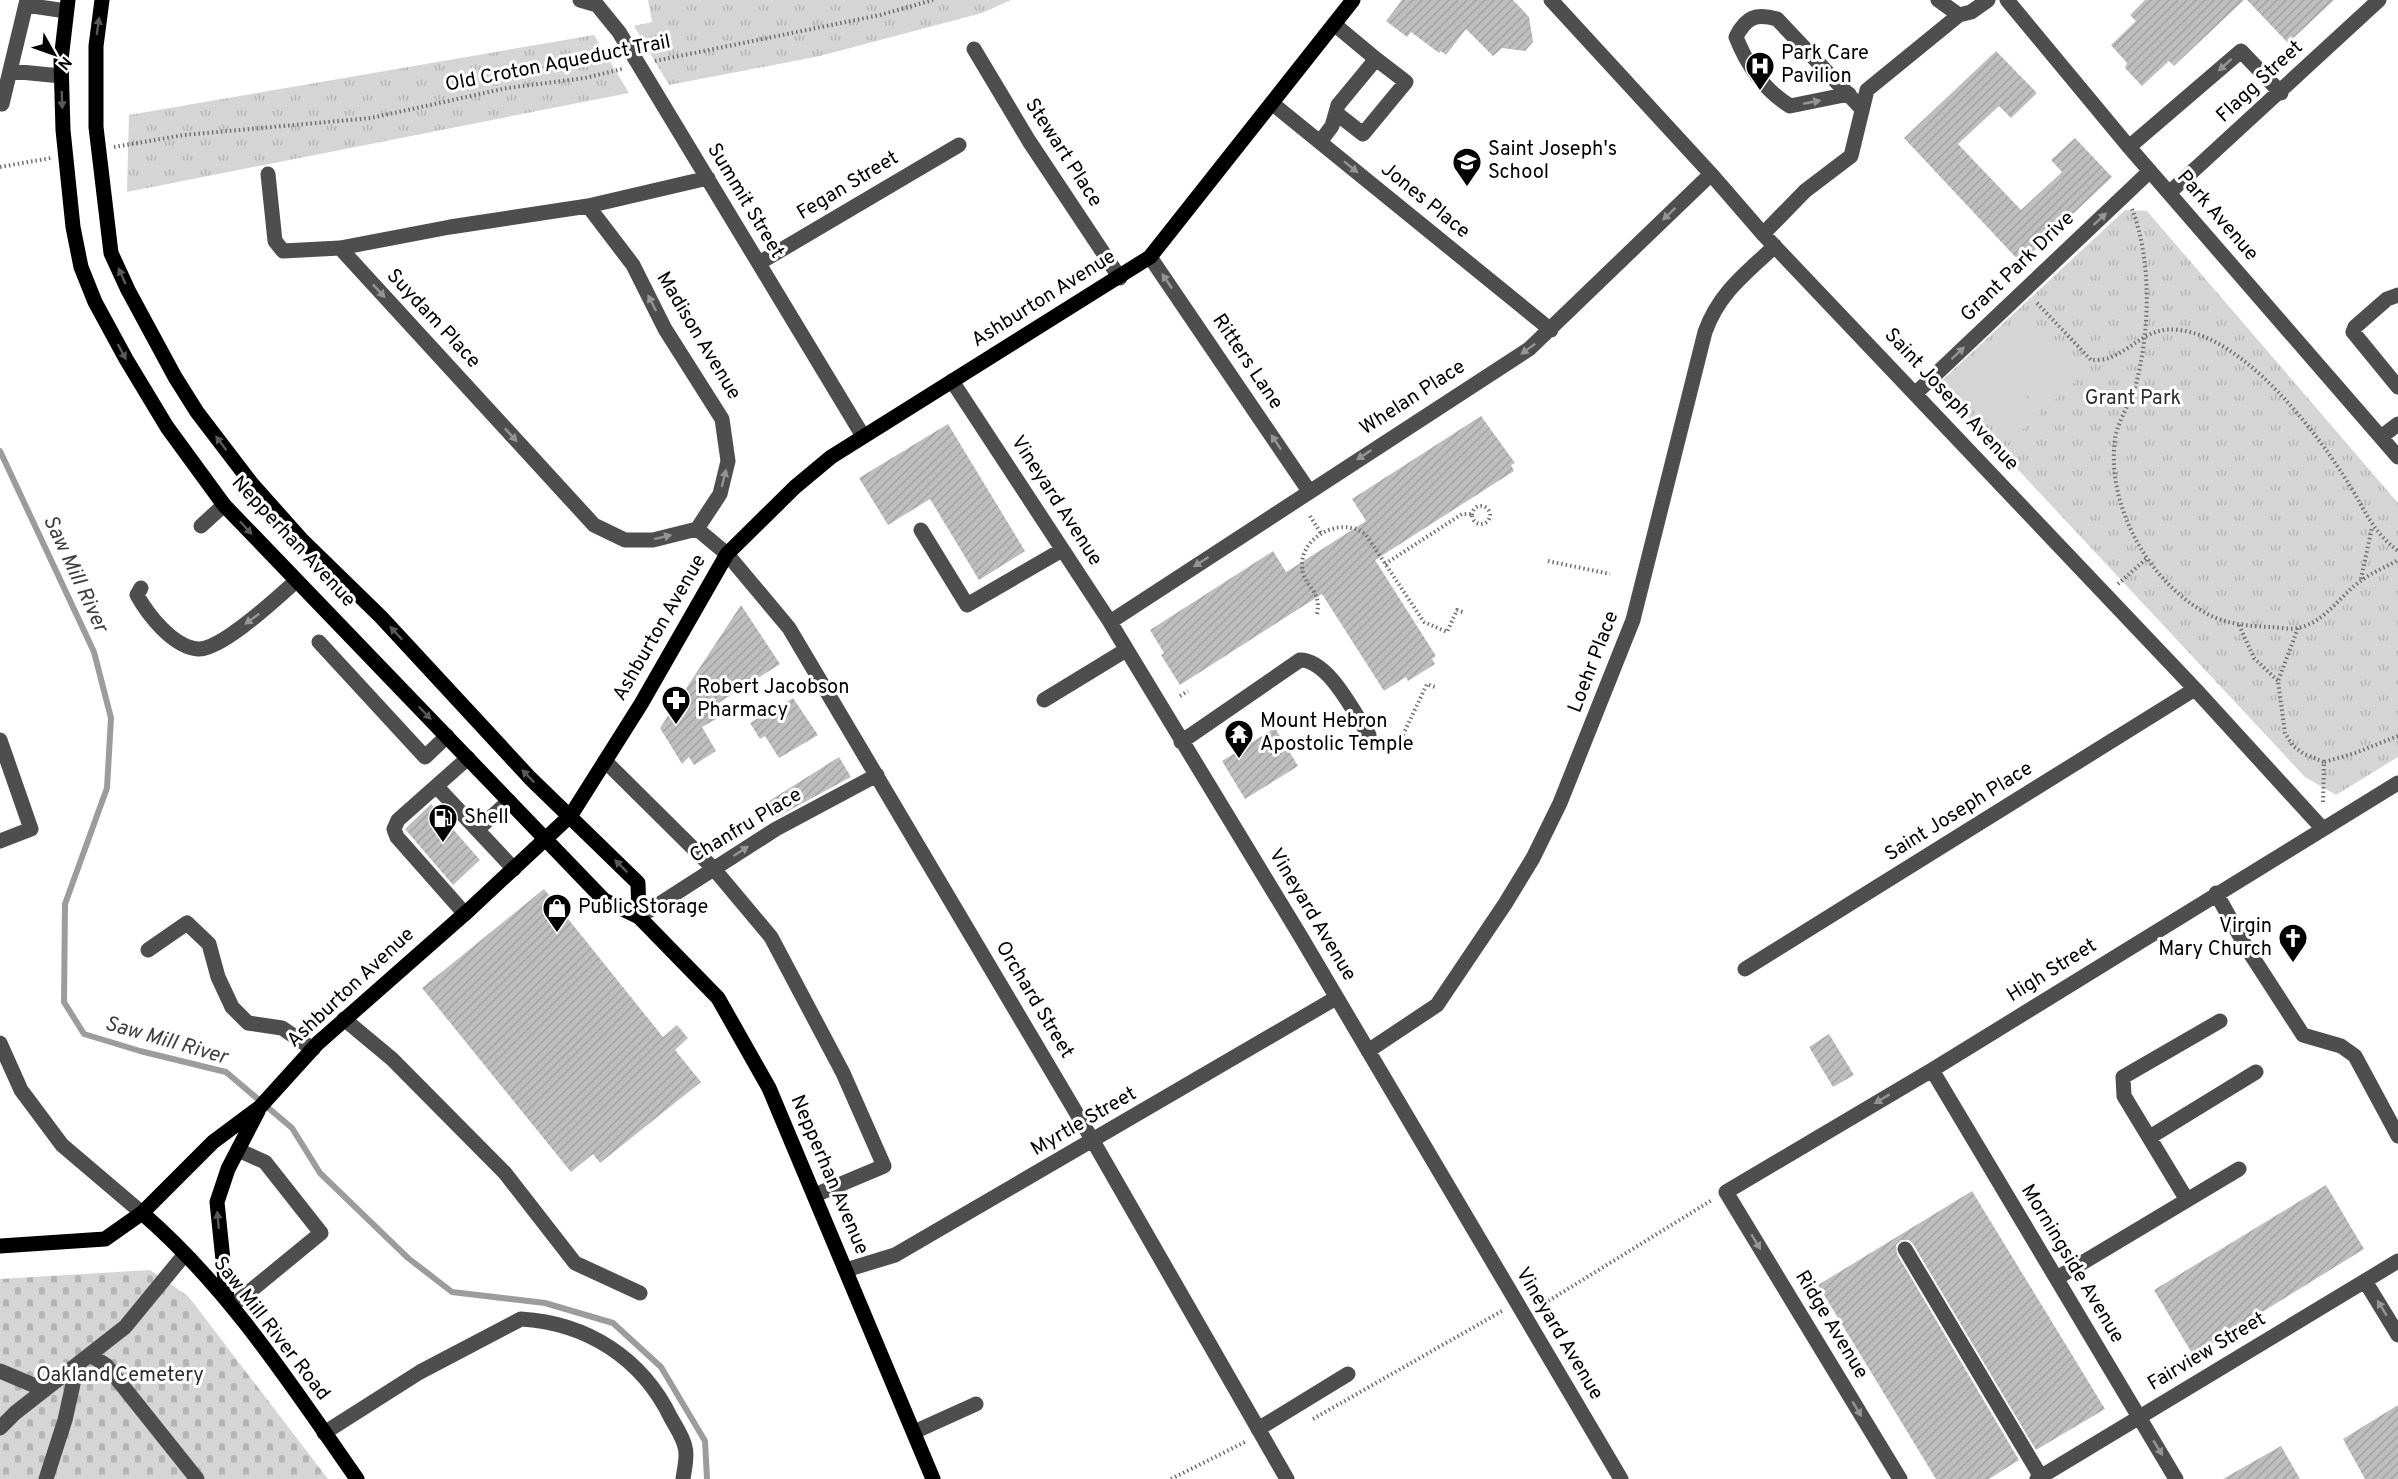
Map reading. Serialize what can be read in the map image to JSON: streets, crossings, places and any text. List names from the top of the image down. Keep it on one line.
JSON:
{"streets":{"main road":["Ashburton Avenue","Nepperhan Avenue","Saw Mill River Road"],"street":["Flagg Street","Stewart Place","Fegan Street","Summit Street","Jones Place","Park Avenue","Grant Park Drive","Suydam Place","Madison Avenue","Ritters Lane","Whelan Place","Saint Joseph Avenue","Vineyard Avenue","Loehr Place","Saint Joseph Place","Chanfru Place","High Street","Orchard Street","Myrtle Street","Morningside Avenue","Ridge Avenue","Fairview Street"],"path":["Old Croton Aqueduct Trail"]},"crossings":[["Old Croton Aqueduct Trail","Summit Street"],["Flagg Street","Park Avenue"],["Stewart Place","Ashburton Avenue"],["Fegan Street","Summit Street"],["Summit Street","Ashburton Avenue"],["Summit Street","Suydam Place"],["Jones Place","Ashburton Avenue"],["Jones Place","Whelan Place"],["Park Avenue","Grant Park Drive"],["Grant Park Drive","Saint Joseph Avenue"],["Ashburton Avenue","Ritters Lane"],["Ashburton Avenue","Vineyard Avenue"],["Ashburton Avenue","Nepperhan Avenue"],["Ashburton Avenue","Orchard Street"],["Ashburton Avenue","Saw Mill River Road"],["Suydam Place","Madison Avenue"],["Ritters Lane","Whelan Place"],["Whelan Place","Saint Joseph Avenue"],["Whelan Place","Vineyard Avenue"],["Saint Joseph Avenue","Loehr Place"],["Saint Joseph Avenue","Saint Joseph Place"],["Saint Joseph Avenue","High Street"],["Vineyard Avenue","Loehr Place"],["Vineyard Avenue","Myrtle Street"],["Nepperhan Avenue","Chanfru Place"],["Nepperhan Avenue","Myrtle Street"],["Chanfru Place","Orchard Street"],["High Street","Morningside Avenue"],["High Street","Ridge Avenue"],["Orchard Street","Myrtle Street"],["Morningside Avenue","Fairview Street"]],"one_way":["Jones Place","Grant Park Drive","Suydam Place","Madison Avenue","Ritters Lane","Whelan Place","Chanfru Place"],"water":["Saw Mill River"],"parks":["Grant Park","Oakland Cemetery"],"places":{"hospital":["Park Care Pavilion"],"school or university":["Saint Joseph's School"],"pharmacy":["Robert Jacobson Pharmacy"],"temple":["Mount Hebron Apostolic Temple"],"fuel station":["Shell"],"shop":["Public Storage"],"church":["Virgin Mary Church"]},"north":"bottom right"}
